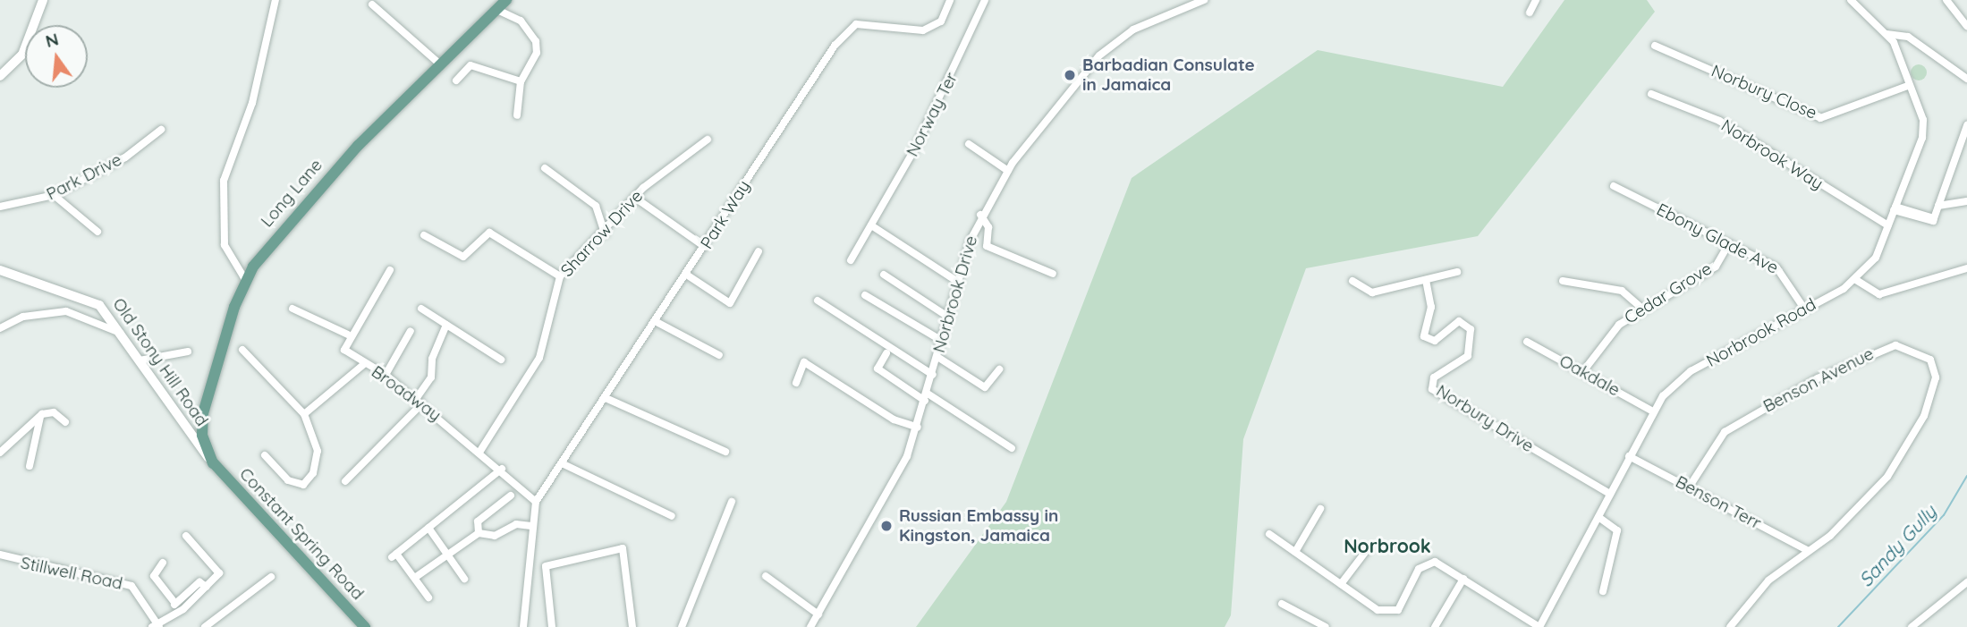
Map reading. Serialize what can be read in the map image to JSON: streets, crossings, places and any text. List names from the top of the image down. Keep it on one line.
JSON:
{"streets":{"main road":["Long Lane","Constant Spring Road"],"street":["Norbury Close","Norway Ter","Norbrook Way","Park Drive","Park Way","Sharrow Drive","Ebony Glade Ave","Cedar Grove","Norbrook Drive","Norbrook Road","Old Stony Hill Road","Oakdale","Benson Avenue","Broadway","Norbury Drive","Benson Terr","Stillwell Road"]},"crossings":[["Norbury Close","Norbrook Road"],["Norbrook Way","Norbrook Road"],["Long Lane","Old Stony Hill Road"],["Long Lane","Constant Spring Road"],["Park Way","Broadway"],["Sharrow Drive","Broadway"],["Ebony Glade Ave","Cedar Grove"],["Ebony Glade Ave","Norbrook Road"],["Cedar Grove","Oakdale"],["Norbrook Road","Oakdale"],["Norbrook Road","Norbury Drive"],["Norbrook Road","Benson Terr"],["Old Stony Hill Road","Constant Spring Road"],["Benson Avenue","Benson Terr"]],"districts":["Norbrook"],"water":["Sandy Gully"],"places":["Barbadian Consulate in Jamaica","Russian Embassy in Kingston, Jamaica"],"north":"top"}
